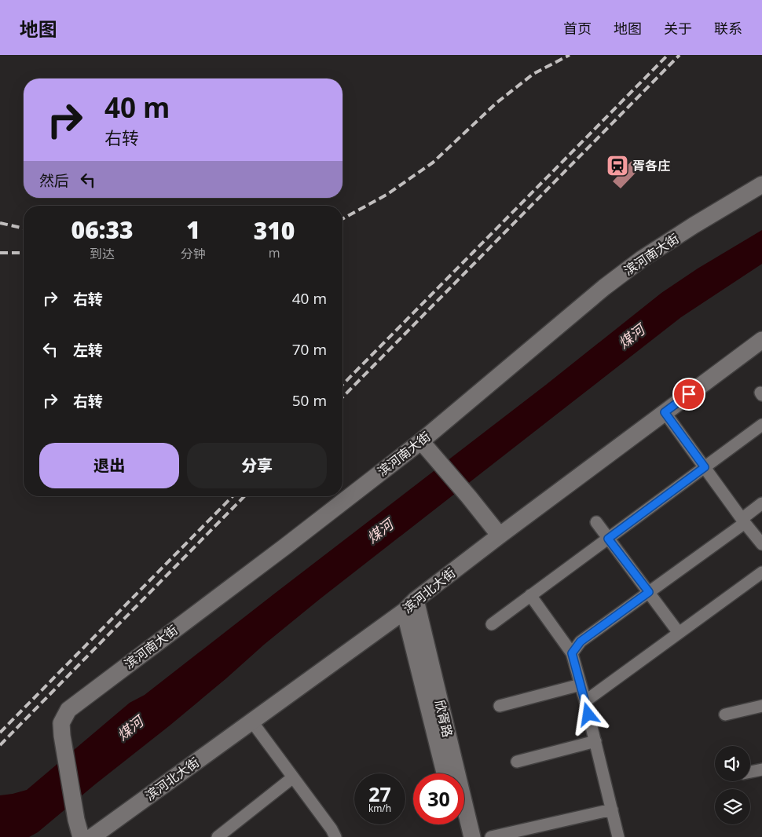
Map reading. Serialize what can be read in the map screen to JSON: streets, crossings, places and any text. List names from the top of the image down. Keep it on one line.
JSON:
{"streets":{"street":["滨河南大街","滨河北大街","欣胥路"]},"crossings":[["滨河北大街","欣胥路"]],"water":["煤河"],"places":{"station":["胥各庄"]},"page":{"header":"地图","nav":["首页","地图","关于","联系"],"turn":["40 m","右转"],"then":"然后","eta":["06:33","到达","1","分钟","310","m"],"list":[{"name":"右转","value":"40 m"},{"name":"左转","value":"70 m"},{"name":"右转","value":"50 m"}],"buttons":["退出","分享"],"speed":"27 km/h","limit":"30"}}
